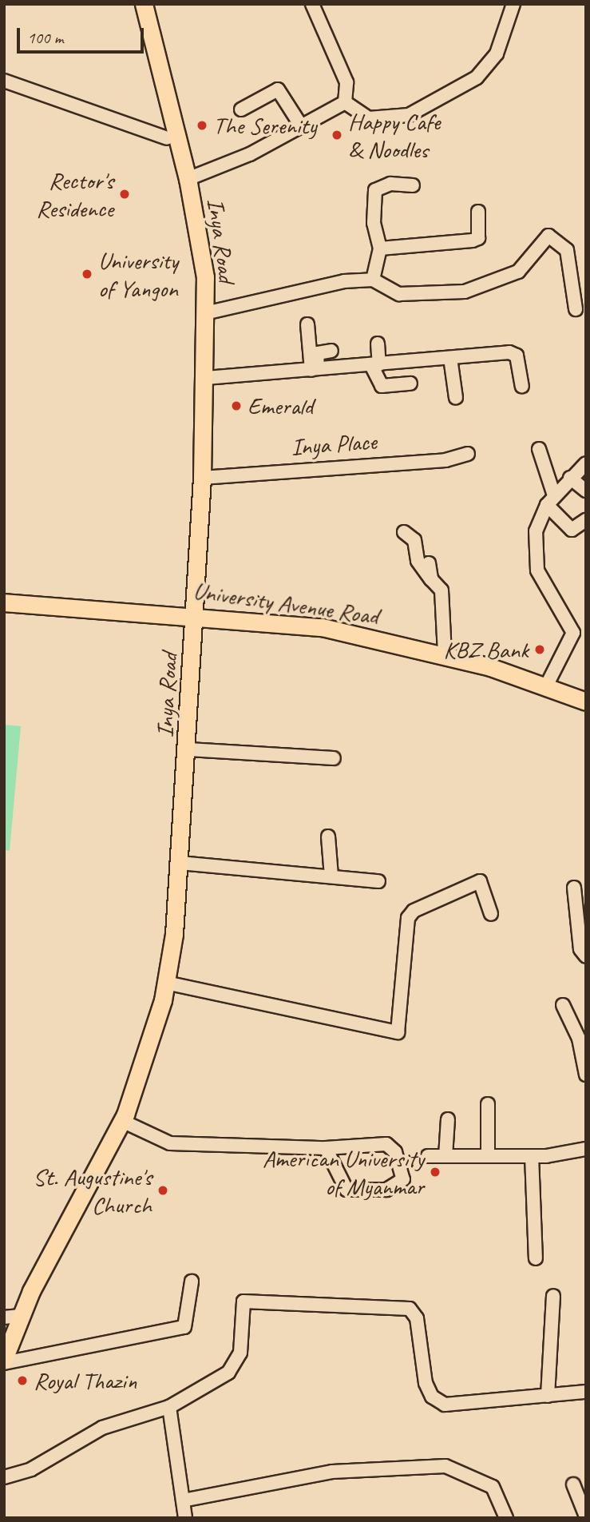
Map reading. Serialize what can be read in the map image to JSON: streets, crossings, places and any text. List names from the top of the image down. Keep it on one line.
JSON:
{"streets":{"main road":["Inya Road","University Avenue Road"],"street":["Inya Place"]},"crossings":[["Inya Road","Inya Place"],["Inya Road","University Avenue Road"]],"places":["The Serenity","Happy Cafe & Noodles","Rector's Residence","University of Yangon","Emerald","KBZ Bank","American University of Myanmar","St. Augustine's Church","Royal Thazin"],"scale_bar":"100 m"}
